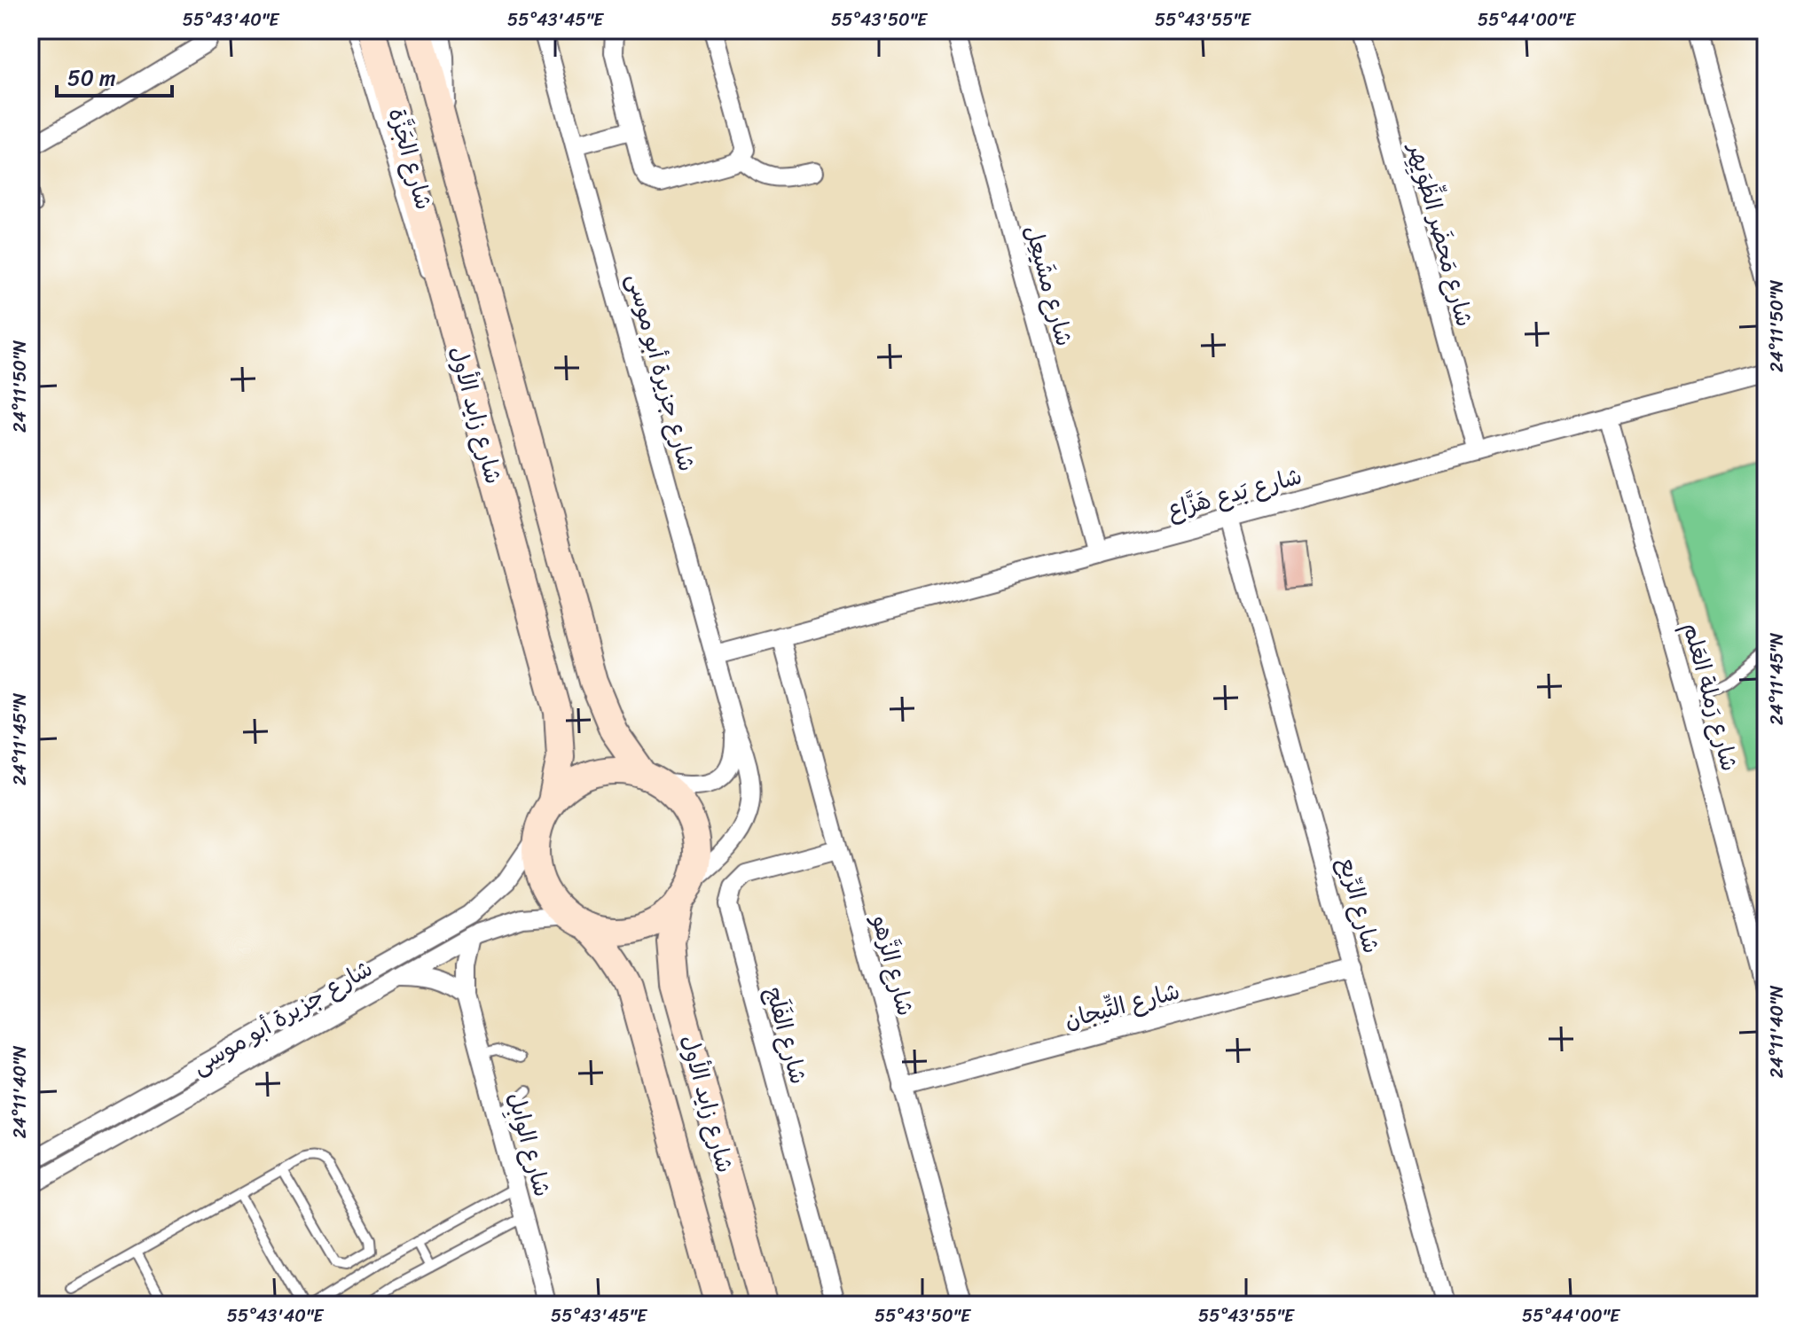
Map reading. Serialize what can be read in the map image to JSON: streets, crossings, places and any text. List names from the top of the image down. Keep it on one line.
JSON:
{"streets":{"main road":["شارع زايد الأول"],"street":["شارع مَحضَر الظِّوَيِهِر","شارع مشَيعِل","شارع جزيرة أبو موسى","شارع بَدع هَزَّاع","شارع رَملة العَلم","شارع الرِّيع","شارع الزَّهو","شارع التِّيجان","شارع الفَلَج","شارع الوابِل"],"lane":["شارع الجَزَّة"]},"crossings":[["شارع الجَزَّة","شارع زايد الأول"],["شارع مَحضَر الظِّوَيِهِر","شارع بَدع هَزَّاع"],["شارع مشَيعِل","شارع بَدع هَزَّاع"],["شارع جزيرة أبو موسى","شارع زايد الأول"],["شارع جزيرة أبو موسى","شارع بَدع هَزَّاع"],["شارع جزيرة أبو موسى","شارع الوابِل"],["شارع بَدع هَزَّاع","شارع رَملة العَلم"],["شارع بَدع هَزَّاع","شارع الرِّيع"],["شارع بَدع هَزَّاع","شارع الزَّهو"],["شارع الرِّيع","شارع التِّيجان"],["شارع الزَّهو","شارع التِّيجان"],["شارع الزَّهو","شارع الفَلَج"]],"scale_bar":"50 m","coordinates":["55°43'40\"E","55°43'45\"E","55°43'50\"E","55°43'55\"E","55°44'00\"E","24°11'50\"N","24°11'45\"N","24°11'40\"N"]}
